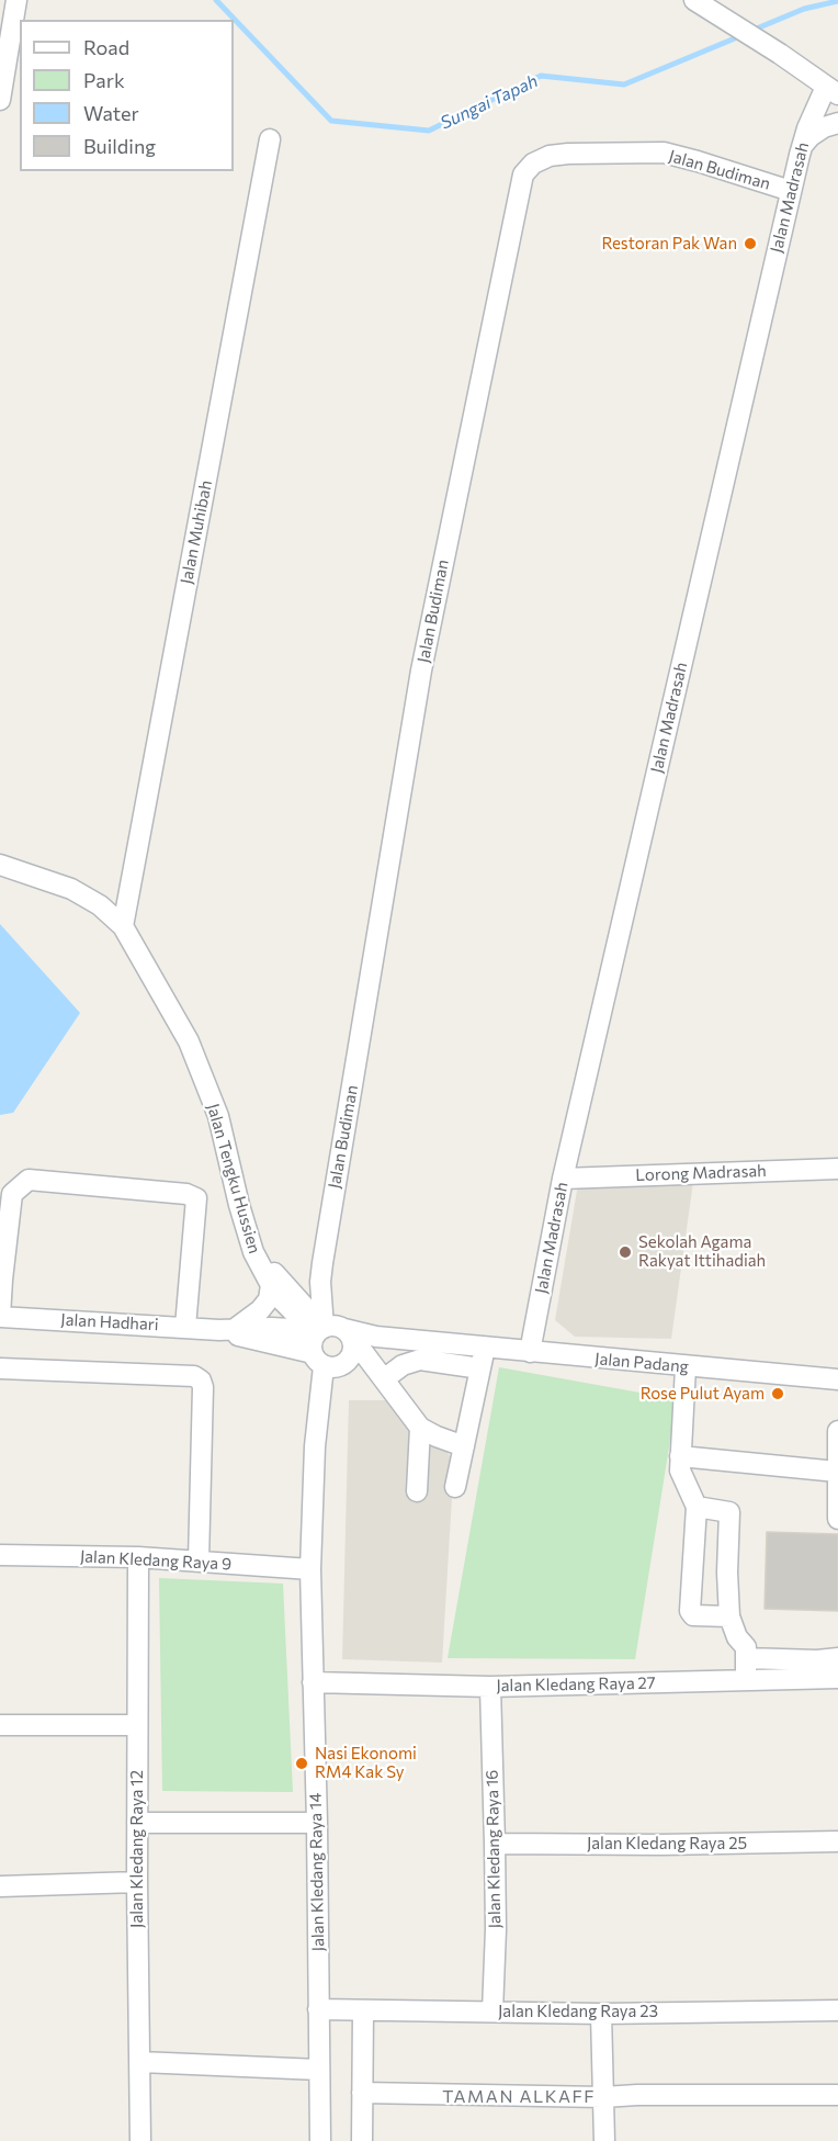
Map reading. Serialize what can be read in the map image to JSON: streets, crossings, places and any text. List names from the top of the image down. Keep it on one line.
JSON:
{"streets":{"street":["Jalan Budiman","Jalan Madrasah","Jalan Muhibah","Lorong Madrasah","Jalan Tengku Hussien","Jalan Hadhari","Jalan Padang","Jalan Kledang Raya 9","Jalan Kledang Raya 27","Jalan Kledang Raya 25","Jalan Kledang Raya 12","Jalan Kledang Raya 16","Jalan Kledang Raya 14","Jalan Kledang Raya 23"]},"crossings":[["Jalan Budiman","Jalan Madrasah"],["Jalan Budiman","Jalan Hadhari"],["Jalan Budiman","Jalan Padang"],["Jalan Budiman","Jalan Kledang Raya 14"],["Jalan Madrasah","Lorong Madrasah"],["Jalan Madrasah","Jalan Padang"],["Jalan Muhibah","Jalan Tengku Hussien"],["Jalan Hadhari","Jalan Padang"],["Jalan Hadhari","Jalan Kledang Raya 14"],["Jalan Padang","Jalan Kledang Raya 14"],["Jalan Kledang Raya 9","Jalan Kledang Raya 12"],["Jalan Kledang Raya 9","Jalan Kledang Raya 14"],["Jalan Kledang Raya 27","Jalan Kledang Raya 16"],["Jalan Kledang Raya 27","Jalan Kledang Raya 14"],["Jalan Kledang Raya 25","Jalan Kledang Raya 16"],["Jalan Kledang Raya 16","Jalan Kledang Raya 23"],["Jalan Kledang Raya 14","Jalan Kledang Raya 23"]],"districts":["TAMAN ALKAFF"],"water":["Sungai Tapah"],"places":["Restoran Pak Wan","Sekolah Agama Rakyat Ittihadiah","Rose Pulut Ayam","Nasi Ekonomi RM4 Kak Sy"],"legend":["Road","Park","Water","Building"]}
